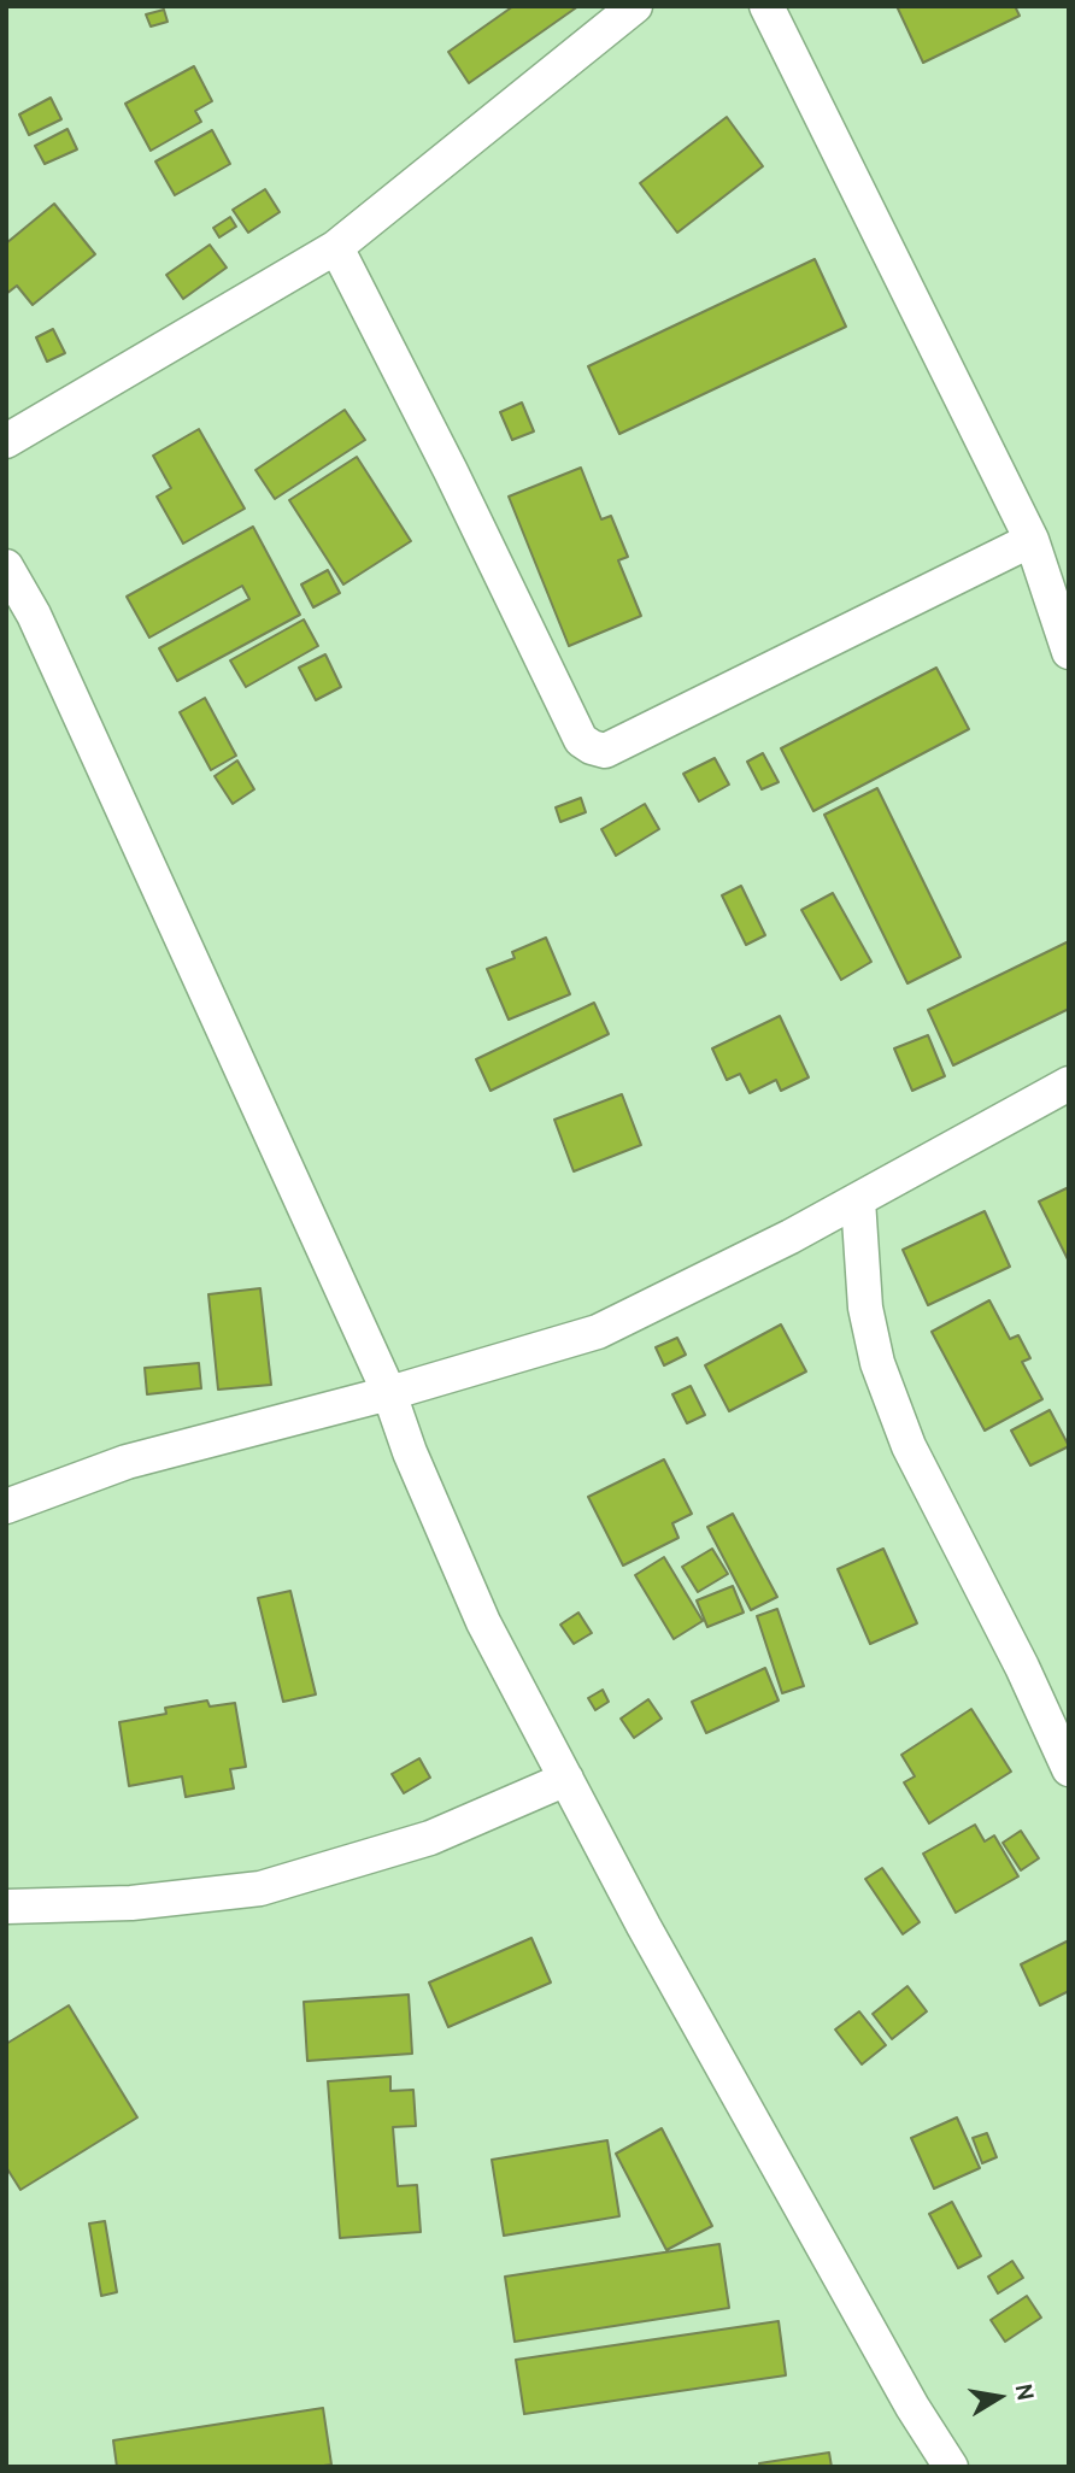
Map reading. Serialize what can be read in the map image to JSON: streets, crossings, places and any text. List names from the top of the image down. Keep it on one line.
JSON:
{"north":"right"}
